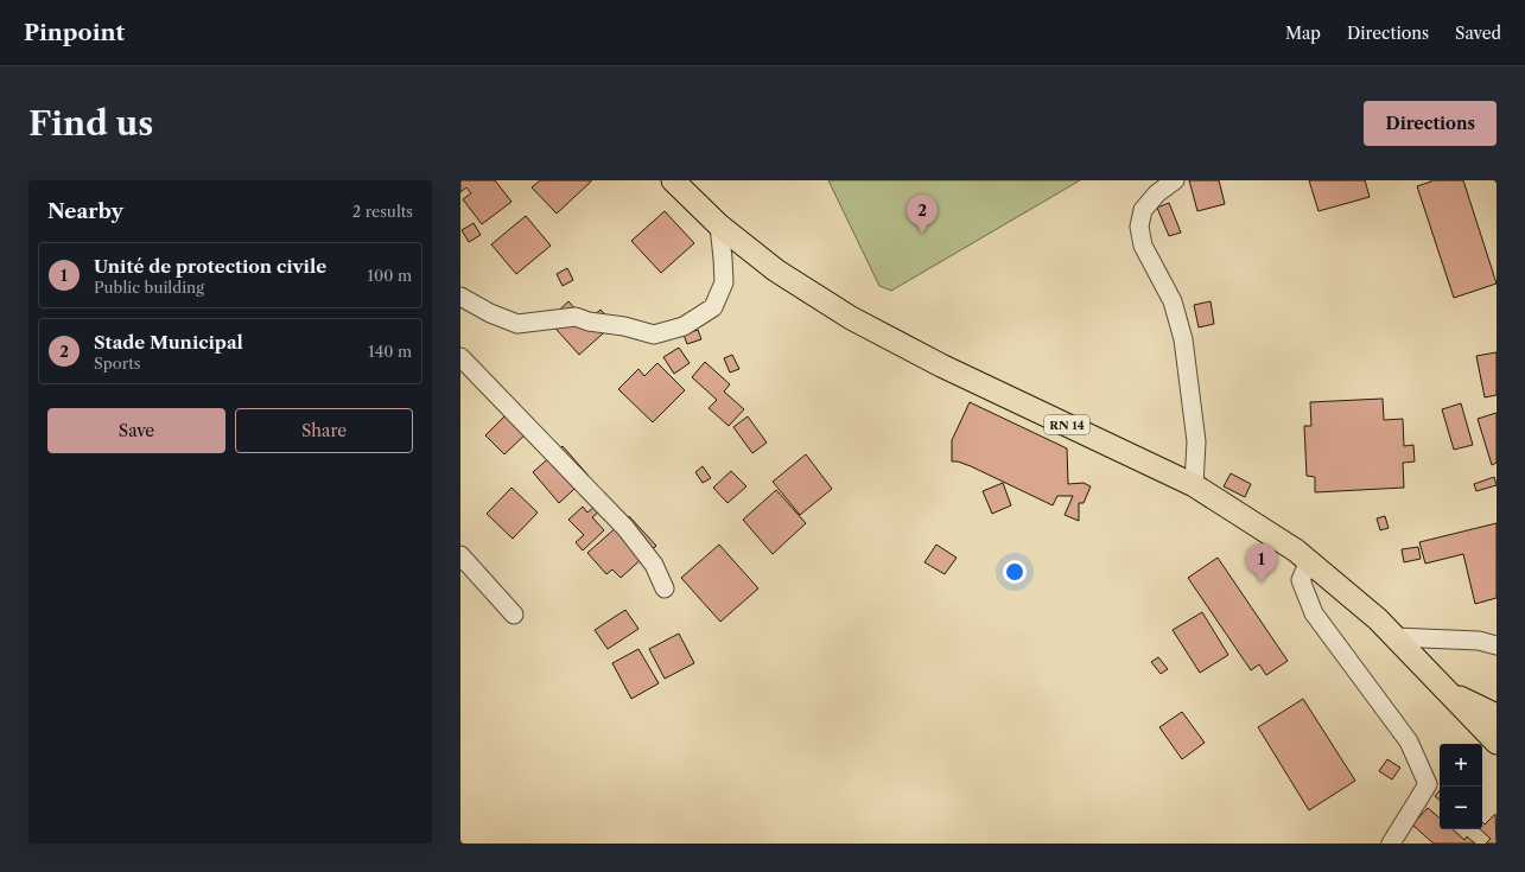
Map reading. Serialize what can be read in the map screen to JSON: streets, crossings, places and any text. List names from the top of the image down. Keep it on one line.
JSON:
{"streets":{"main road":["RN 14"]},"page":{"header":"Pinpoint","nav":["Map","Directions","Saved"],"buttons":["Directions",["Save","Share"]],"title":"Find us","heading":["Nearby","2 results"],"pins":["2","1"],"list":[{"mark":"1","name":"Unité de protection civile","note":"Public building","value":"100 m"},{"mark":"2","name":"Stade Municipal","note":"Sports","value":"140 m"}],"map_buttons":["+","−"]}}
